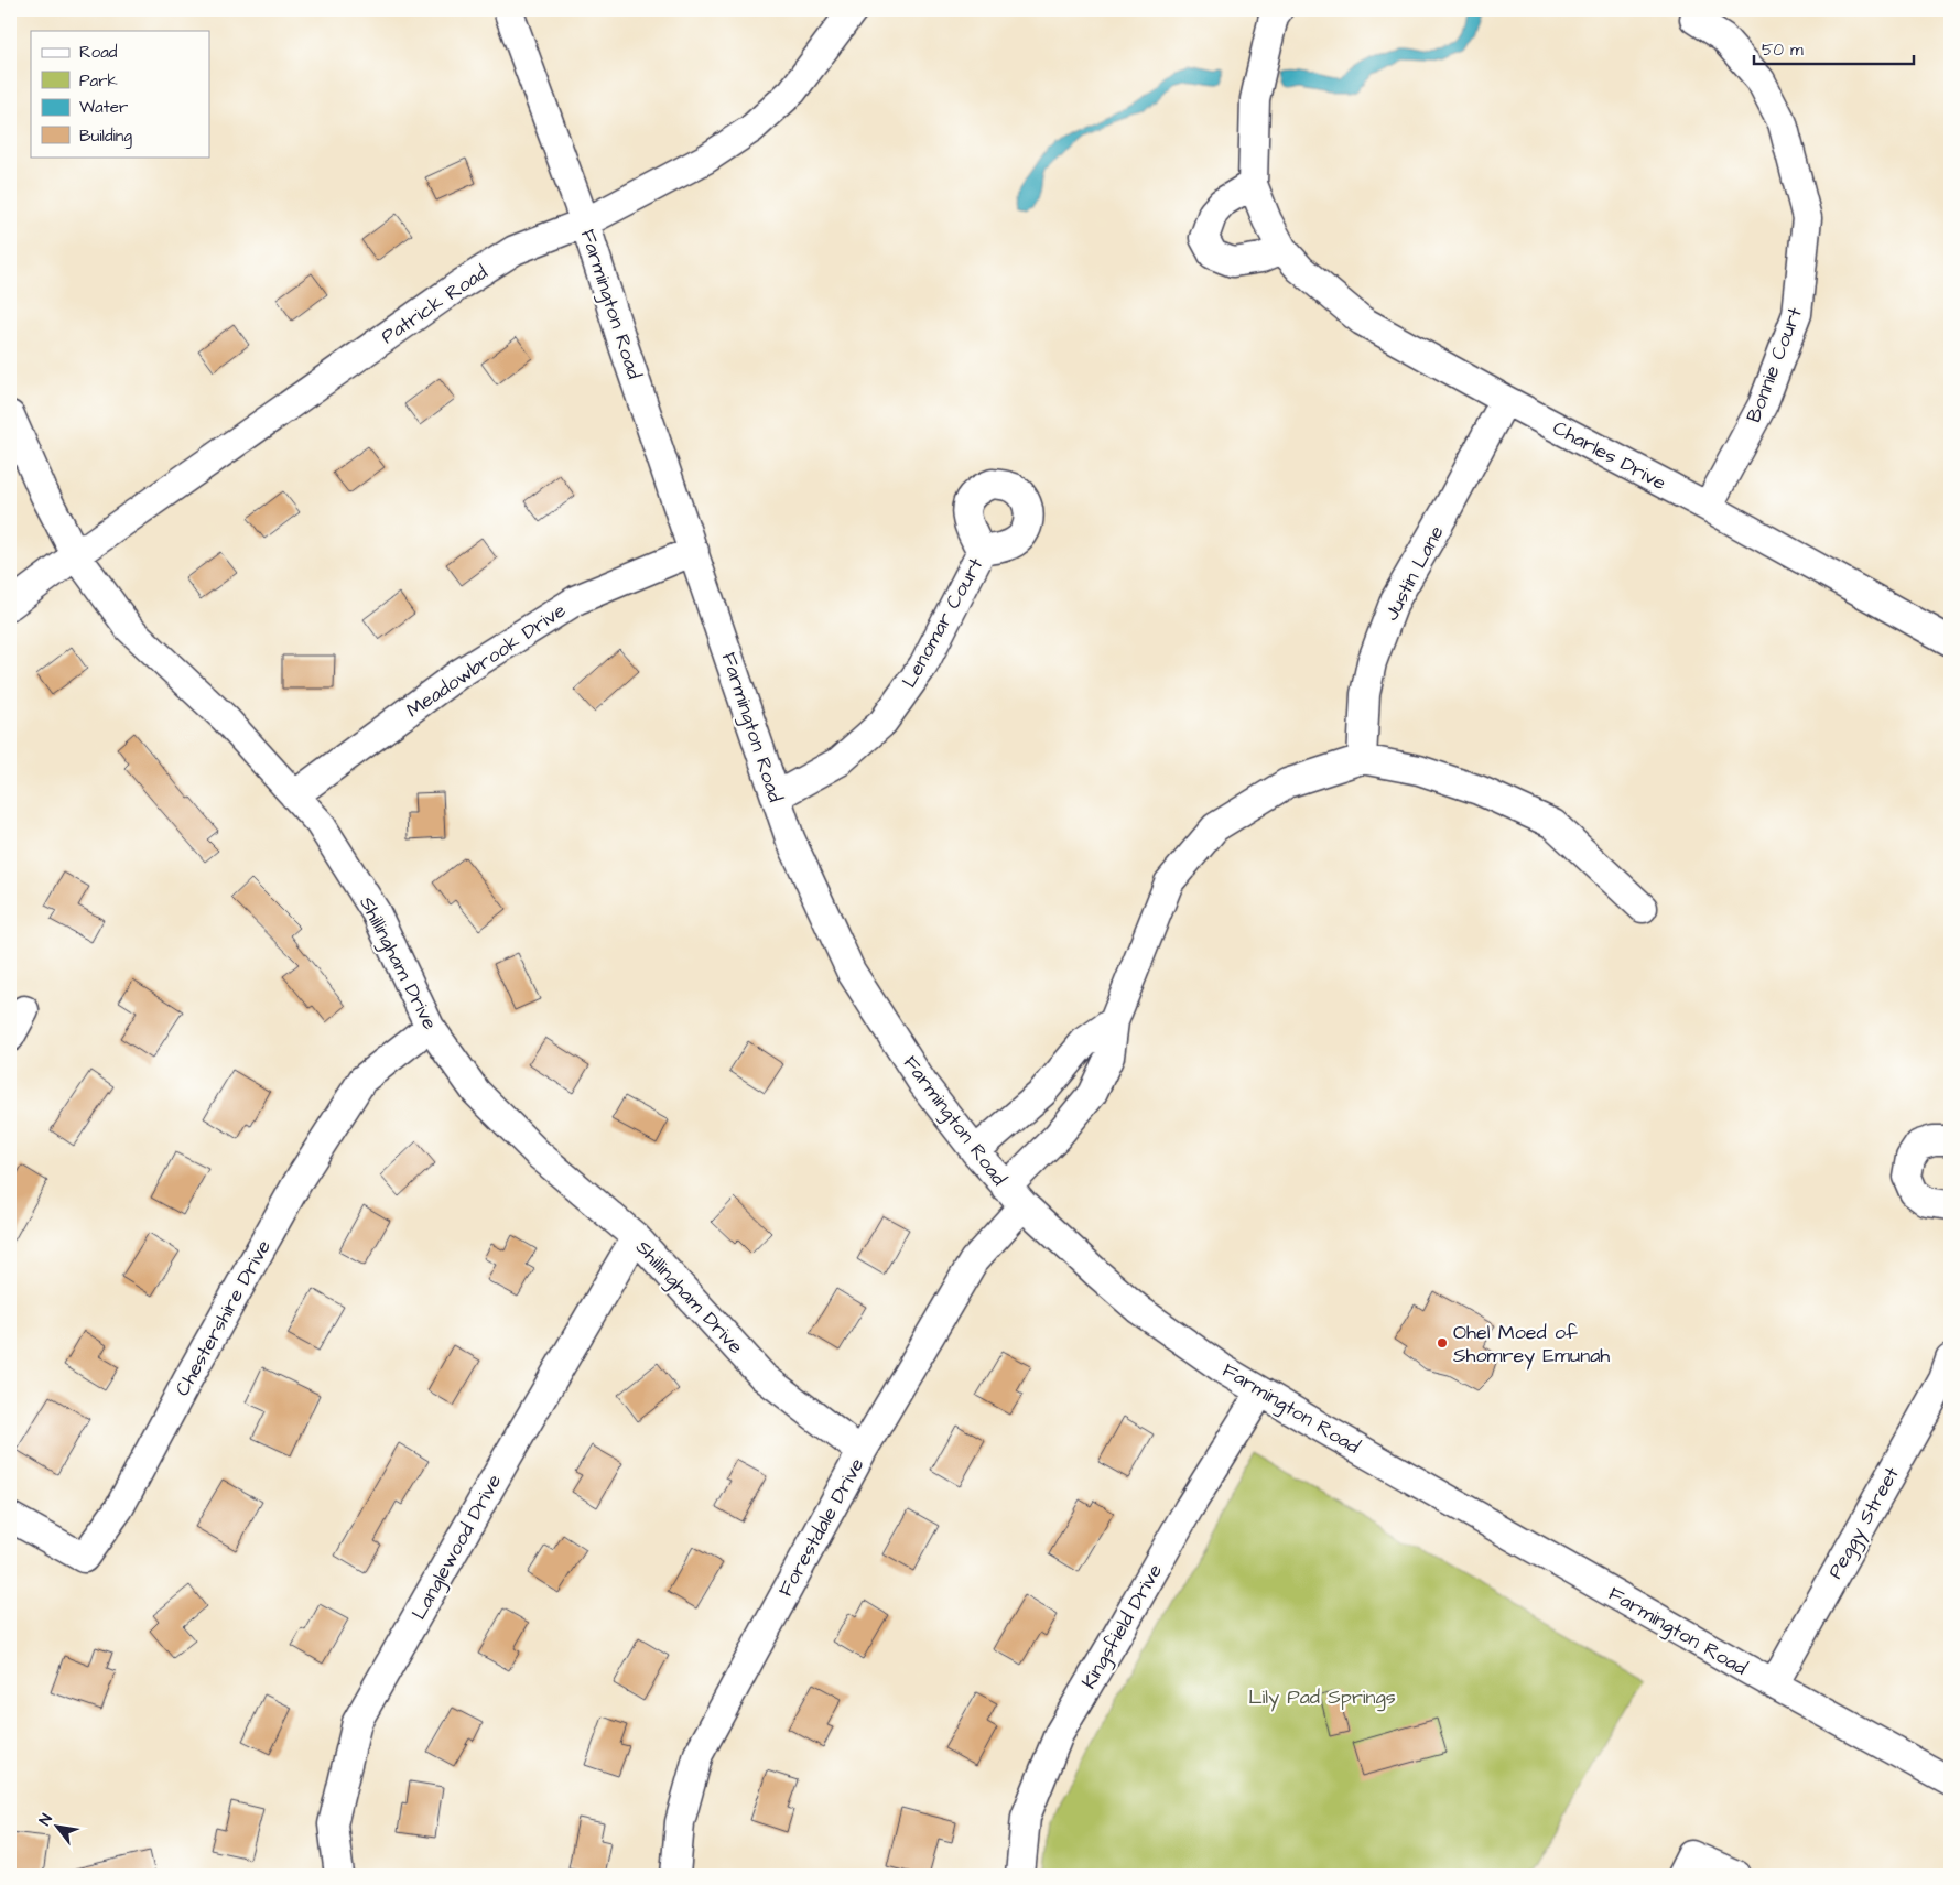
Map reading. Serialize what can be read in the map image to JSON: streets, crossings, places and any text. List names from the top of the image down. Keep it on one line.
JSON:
{"streets":{"street":["Patrick Road","Farmington Road","Bonnie Court","Charles Drive","Justin Lane","Lenomar Court","Meadowbrook Drive","Shillingham Drive","Chestershire Drive","Peggy Street","Forestdale Drive","Langlewood Drive","Kingsfield Drive"]},"crossings":[["Patrick Road","Farmington Road"],["Patrick Road","Shillingham Drive"],["Farmington Road","Lenomar Court"],["Farmington Road","Meadowbrook Drive"],["Farmington Road","Peggy Street"],["Farmington Road","Forestdale Drive"],["Farmington Road","Kingsfield Drive"],["Bonnie Court","Charles Drive"],["Charles Drive","Justin Lane"],["Justin Lane","Forestdale Drive"],["Meadowbrook Drive","Shillingham Drive"],["Shillingham Drive","Chestershire Drive"],["Shillingham Drive","Forestdale Drive"],["Shillingham Drive","Langlewood Drive"]],"parks":["Lily Pad Springs"],"places":["Ohel Moed of Shomrey Emunah"],"legend":["Road","Park","Water","Building"],"scale_bar":"50 m","north":"top left"}
